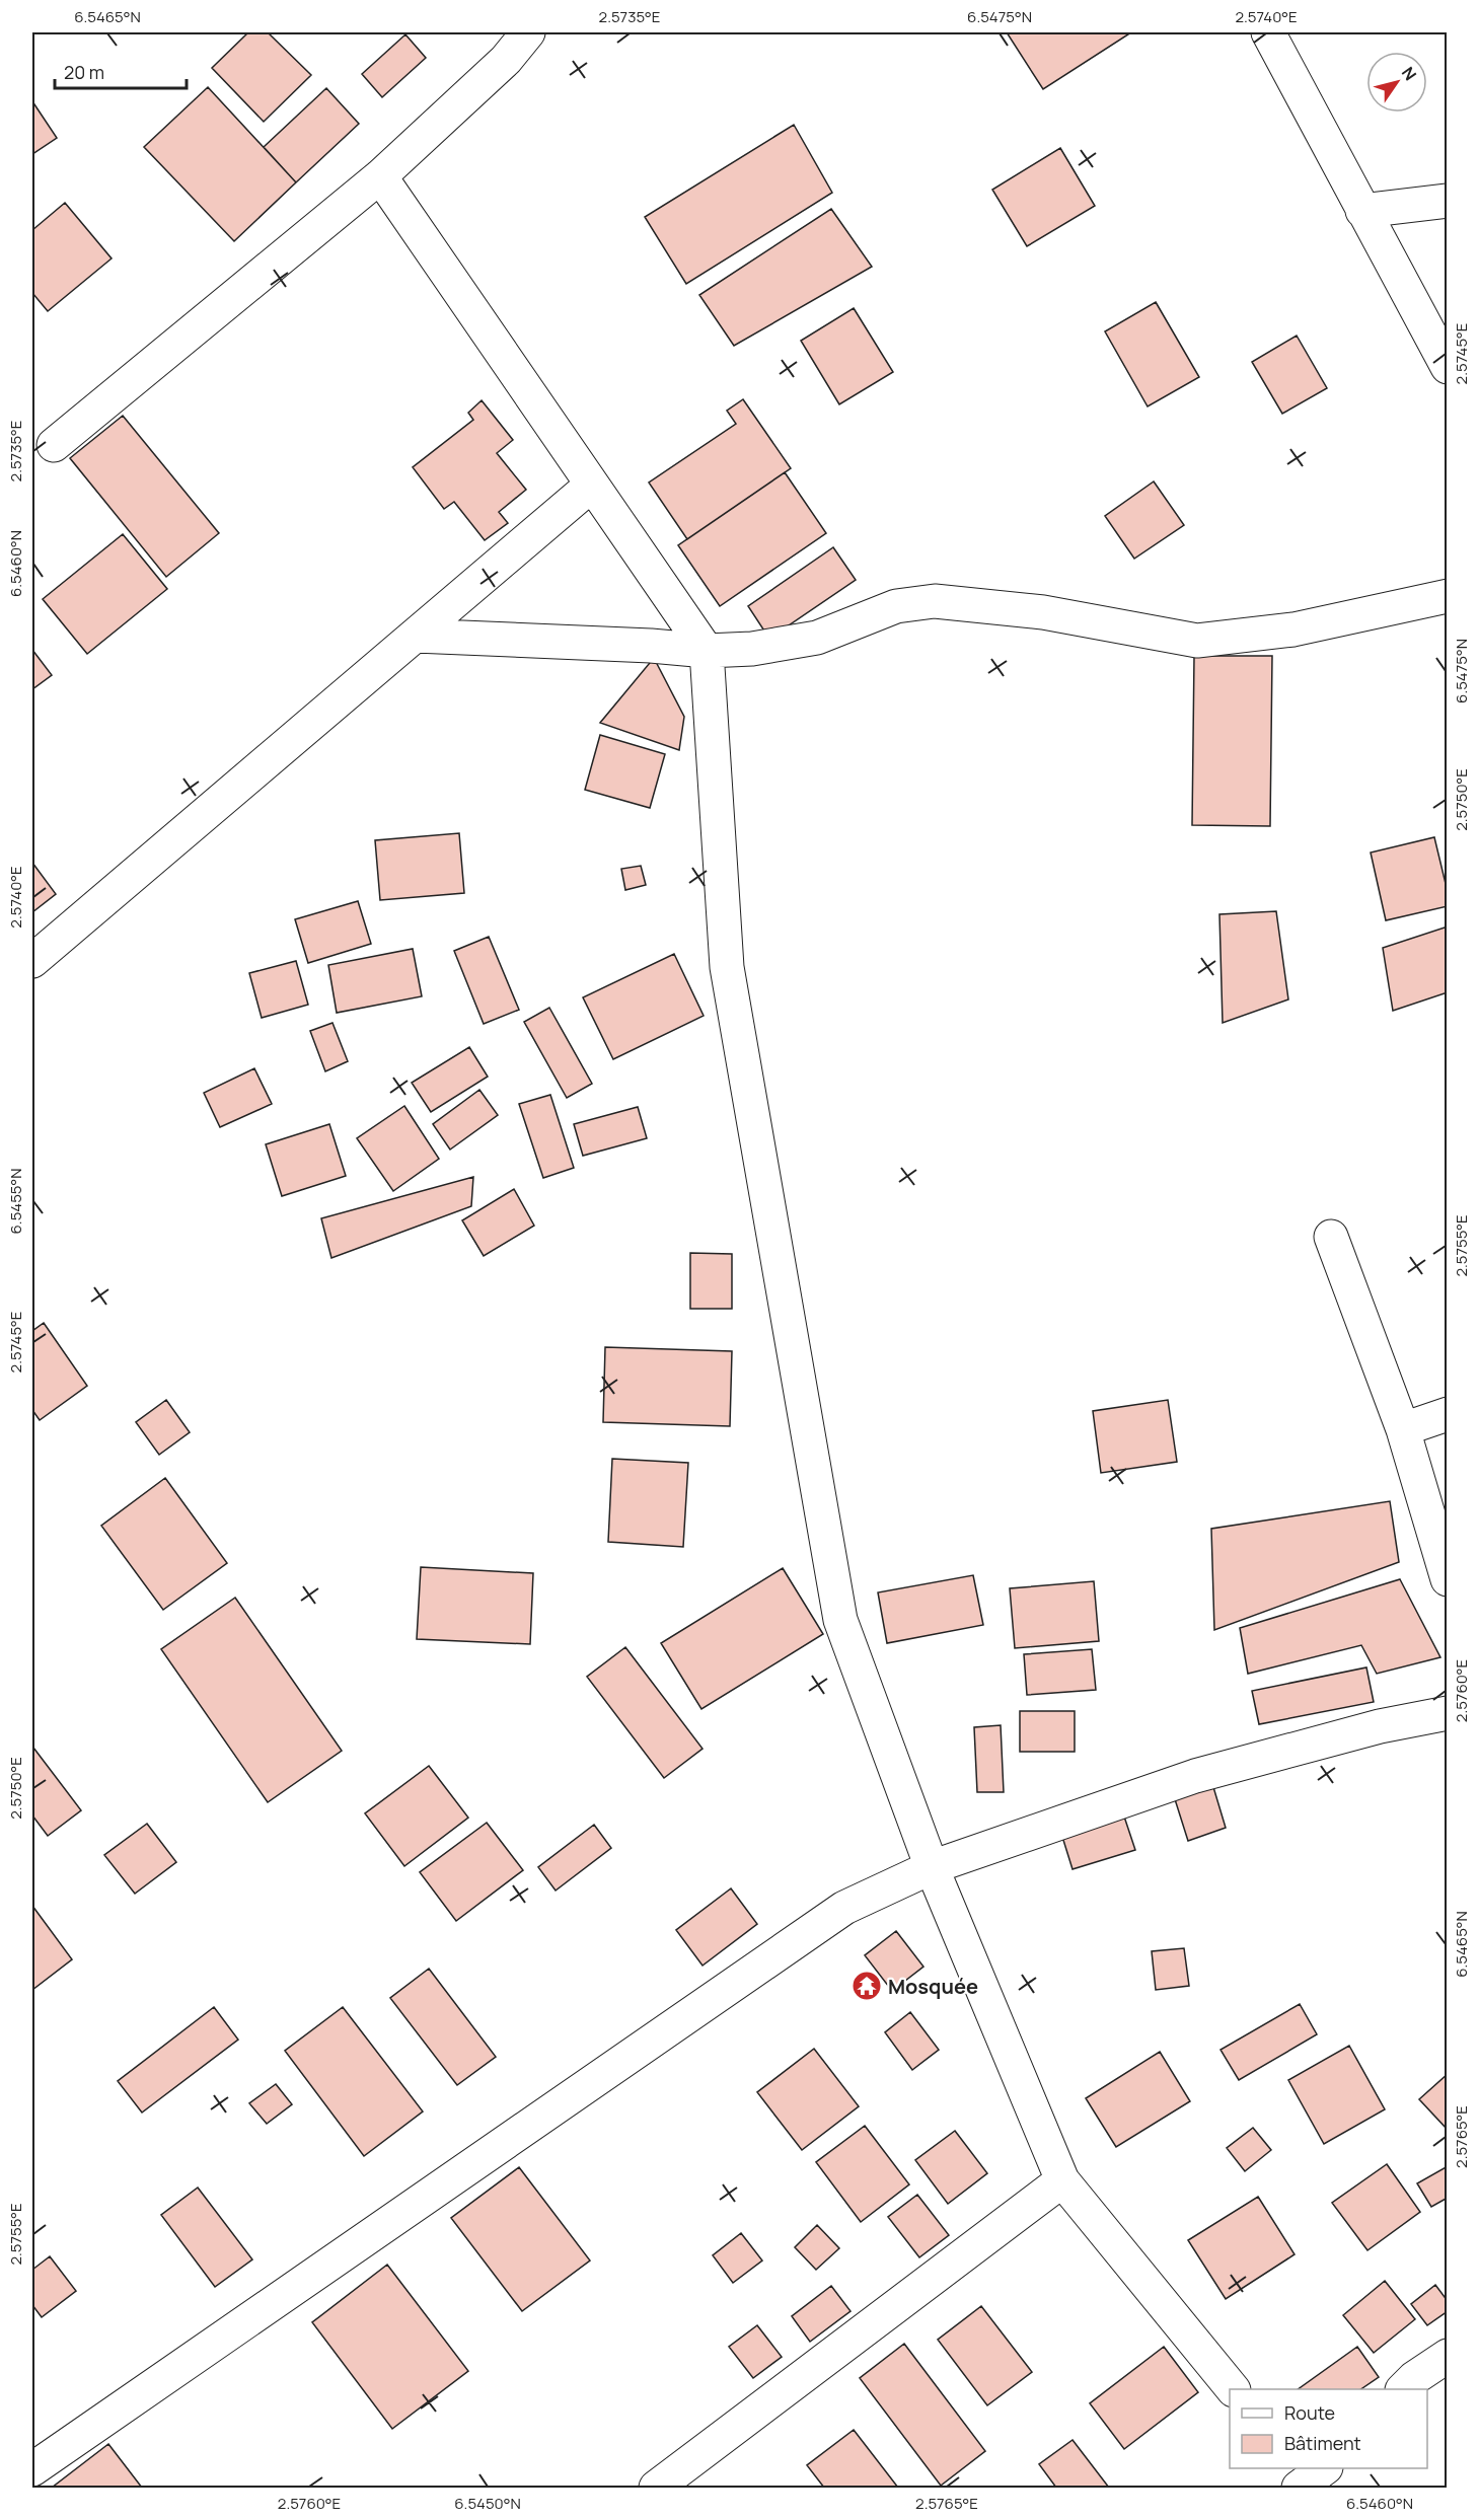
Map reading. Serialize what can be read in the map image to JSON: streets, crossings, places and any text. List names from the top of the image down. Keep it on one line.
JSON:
{"places":{"temple":["Mosquée"]},"legend":["Route","Bâtiment"],"scale_bar":"20 m","north":"top right","coordinates":["6.5465°N","2.5735°E","6.5475°N","2.5740°E","2.5745°E","6.5460°N","2.5750°E","6.5455°N","2.5755°E","2.5760°E","2.5765°E","6.5450°N"]}
